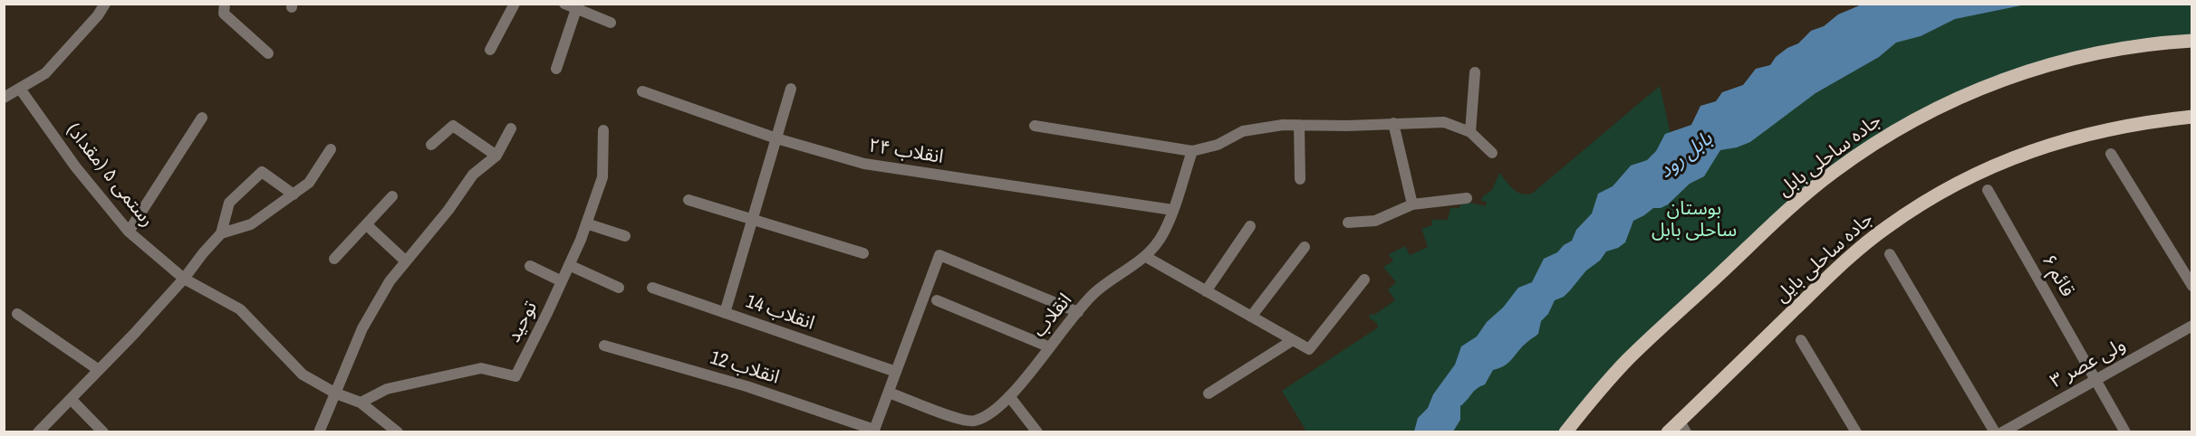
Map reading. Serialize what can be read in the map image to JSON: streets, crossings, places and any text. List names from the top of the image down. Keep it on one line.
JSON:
{"streets":{"main road":["جاده ساحلی بابل","جاده ساحلی بایل"],"street":["انقلاب ۲۴","رستمی ۵ (مقداد)","قائم ۶","انقلاب 14","انقلاب","توحید","ولی عصر ۳","انقلاب 12"]},"crossings":[["انقلاب ۲۴","انقلاب"],["رستمی ۵ (مقداد)","توحید"],["قائم ۶","ولی عصر ۳"]],"water":["بابل رود"],"parks":["بوستان ساحلی بابل"]}
